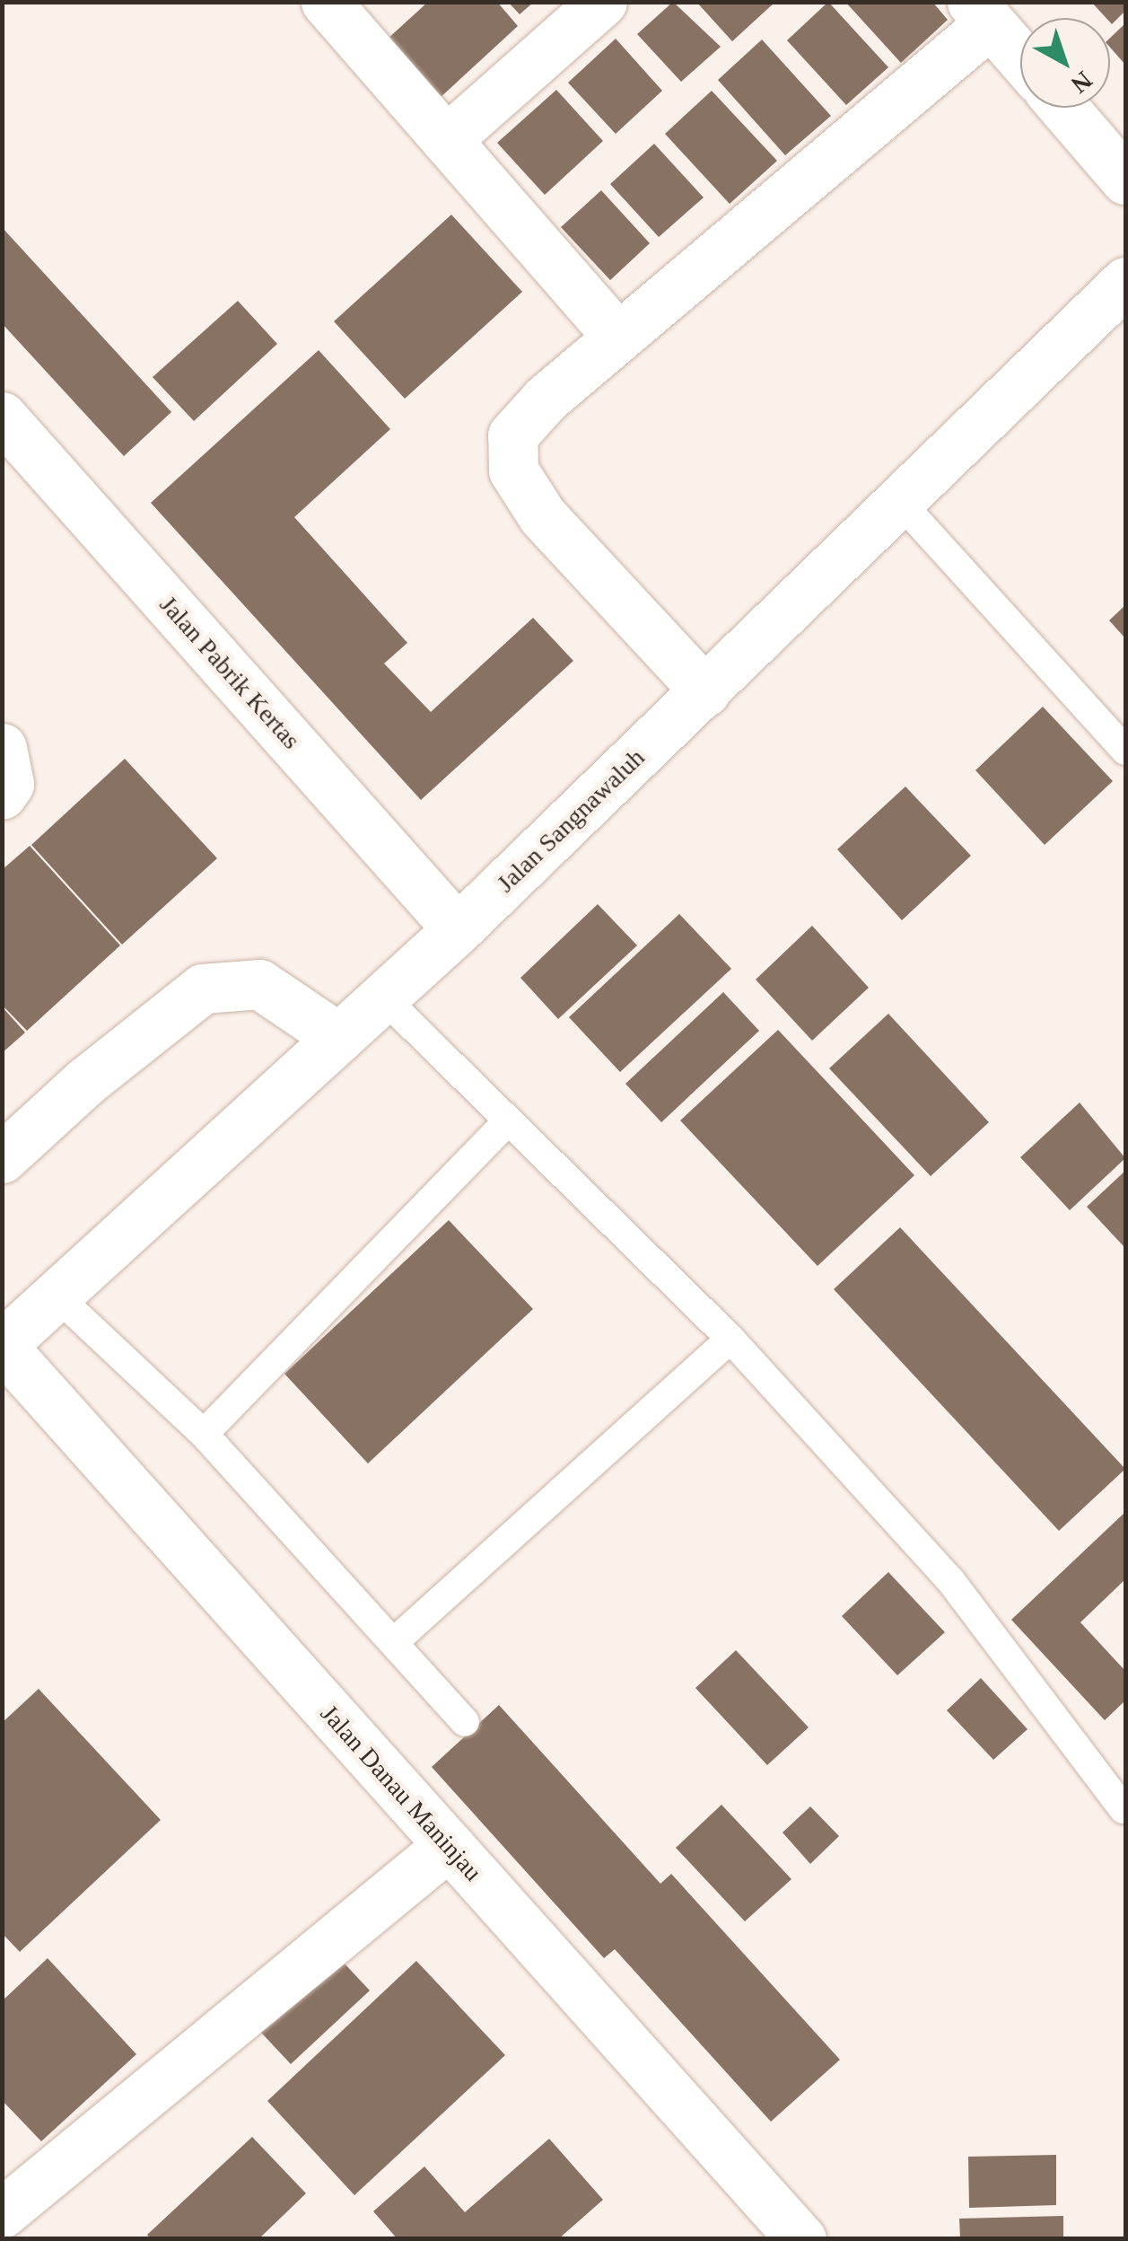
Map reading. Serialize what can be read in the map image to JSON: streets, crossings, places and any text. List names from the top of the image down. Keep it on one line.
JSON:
{"streets":{"street":["Jalan Pabrik Kertas","Jalan Sangnawaluh","Jalan Danau Maninjau"]},"crossings":[["Jalan Pabrik Kertas","Jalan Sangnawaluh"],["Jalan Sangnawaluh","Jalan Danau Maninjau"]],"north":"bottom right"}
